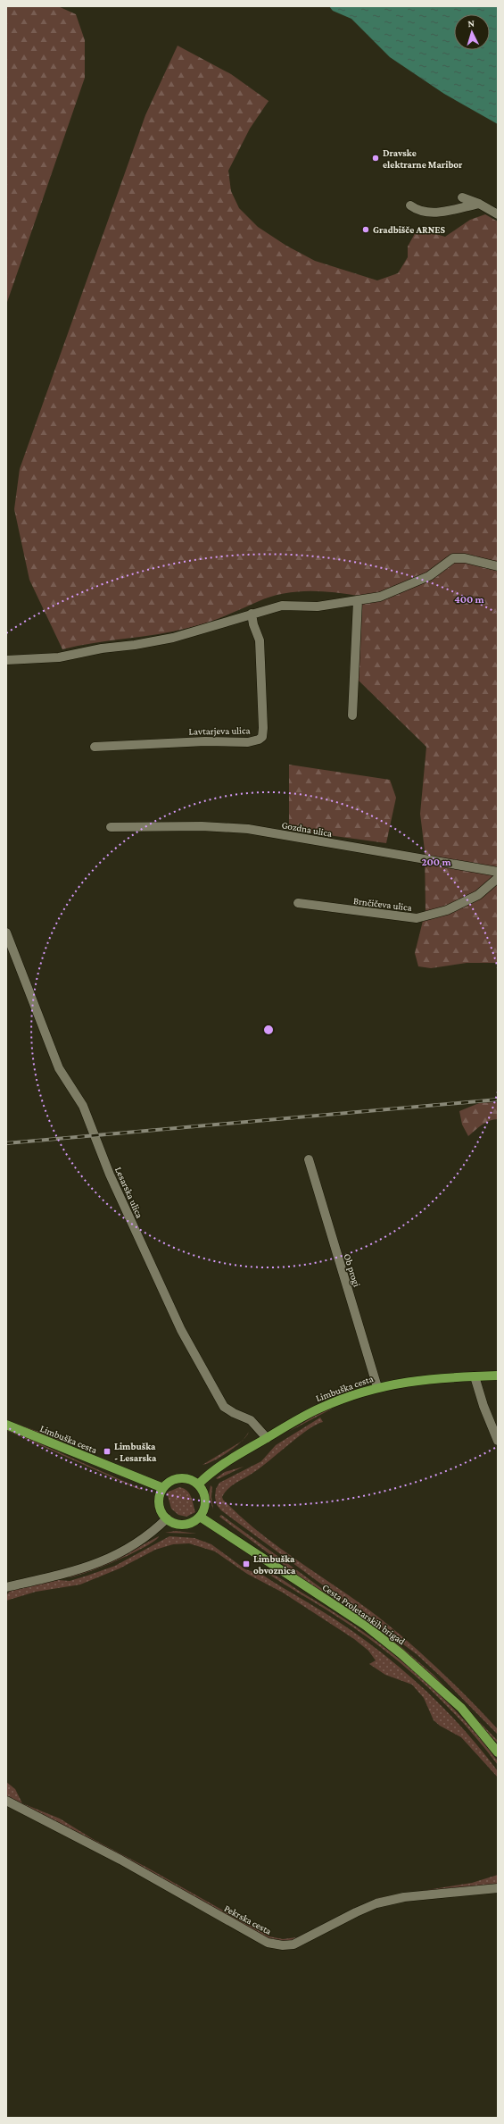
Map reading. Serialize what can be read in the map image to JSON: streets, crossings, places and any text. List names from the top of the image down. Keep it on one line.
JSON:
{"streets":{"main road":["Limbuška cesta","Cesta Proletarskih brigad"],"street":["Lavtarjeva ulica","Gozdna ulica","Brnčičeva ulica","Lesarska ulica","Ob progi","Pekrska cesta"]},"crossings":[["Lesarska ulica","Limbuška cesta"],["Ob progi","Limbuška cesta"],["Limbuška cesta","Cesta Proletarskih brigad"]],"places":{"other":["Dravske elektrarne Maribor","Gradbišče ARNES"],"transit":["Limbuška - Lesarska","Limbuška obvoznica"]},"north":"top","rings":["400 m","200 m"]}
